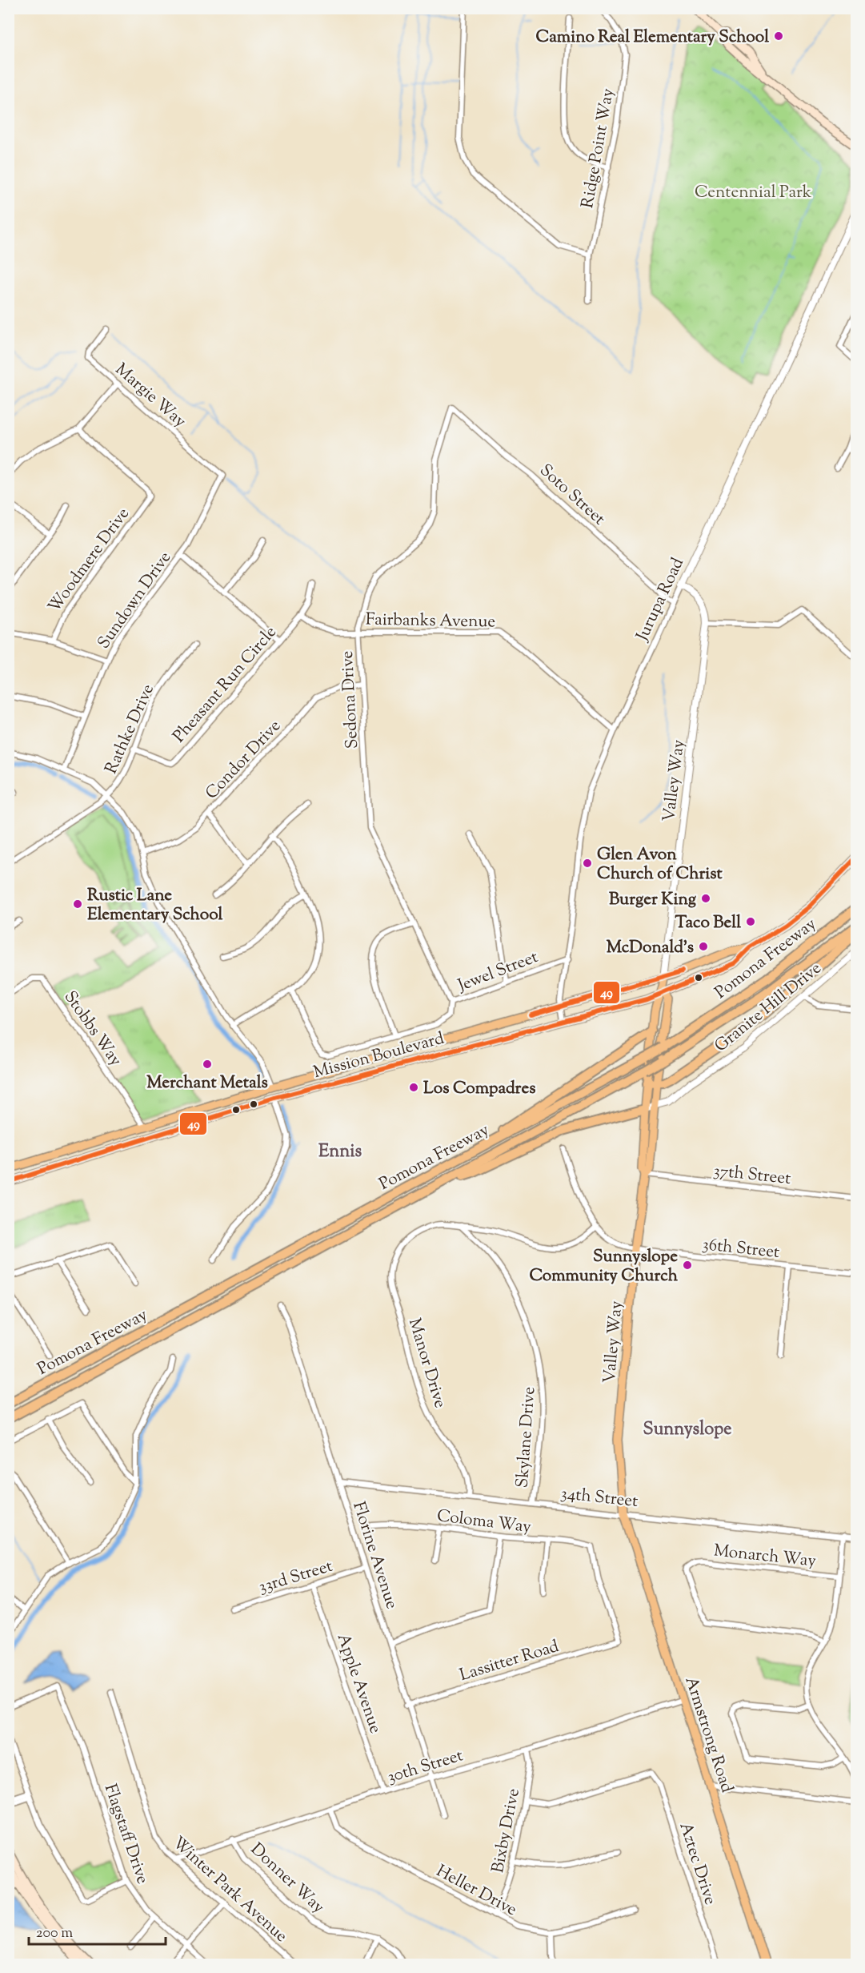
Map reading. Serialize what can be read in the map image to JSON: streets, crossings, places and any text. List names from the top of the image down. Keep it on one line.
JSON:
{"streets":{"highway":["Pomona Freeway"],"main road":["Valley Way","Mission Boulevard","Armstrong Road"],"street":["Ridge Point Way","Margie Way","Soto Street","Woodmere Drive","Jurupa Road","Sundown Drive","Fairbanks Avenue","Pheasant Run Circle","Sedona Drive","Rathke Drive","Condor Drive","Jewel Street","Granite Hill Drive","Stobbs Way","37th Street","36th Street","Manor Drive","Skylane Drive","34th Street","Coloma Way","Florine Avenue","Monarch Way","33rd Street","Lassitter Road","Apple Avenue","30th Street","Bixby Drive","Flagstaff Drive","Aztec Drive","Donner Way","Winter Park Avenue","Heller Drive"]},"crossings":[["Margie Way","Sundown Drive"],["Soto Street","Jurupa Road"],["Soto Street","Sedona Drive"],["Jurupa Road","Fairbanks Avenue"],["Jurupa Road","Valley Way"],["Jurupa Road","Jewel Street"],["Jurupa Road","Mission Boulevard"],["Fairbanks Avenue","Pheasant Run Circle"],["Fairbanks Avenue","Sedona Drive"],["Pheasant Run Circle","Rathke Drive"],["Sedona Drive","Condor Drive"],["Sedona Drive","Jewel Street"],["Valley Way","Granite Hill Drive"],["Valley Way","Mission Boulevard"],["Valley Way","37th Street"],["Valley Way","36th Street"],["Valley Way","34th Street"],["Valley Way","Armstrong Road"],["Stobbs Way","Mission Boulevard"],["Manor Drive","Skylane Drive"],["Manor Drive","34th Street"],["Skylane Drive","34th Street"],["34th Street","Florine Avenue"],["34th Street","Armstrong Road"],["Coloma Way","Lassitter Road"],["Florine Avenue","33rd Street"],["Florine Avenue","Lassitter Road"],["Florine Avenue","30th Street"],["33rd Street","Apple Avenue"],["Apple Avenue","30th Street"],["Armstrong Road","30th Street"],["30th Street","Bixby Drive"],["30th Street","Donner Way"],["30th Street","Winter Park Avenue"],["30th Street","Heller Drive"],["Bixby Drive","Aztec Drive"],["Bixby Drive","Heller Drive"]],"districts":["Ennis","Sunnyslope"],"parks":["Centennial Park"],"places":["Camino Real Elementary School","Glen Avon Church of Christ","Burger King","Rustic Lane Elementary School","Taco Bell","McDonald's","Merchant Metals","Los Compadres","Sunnyslope Community Church"],"lines":["transit line 49"],"scale_bar":"200 m"}
